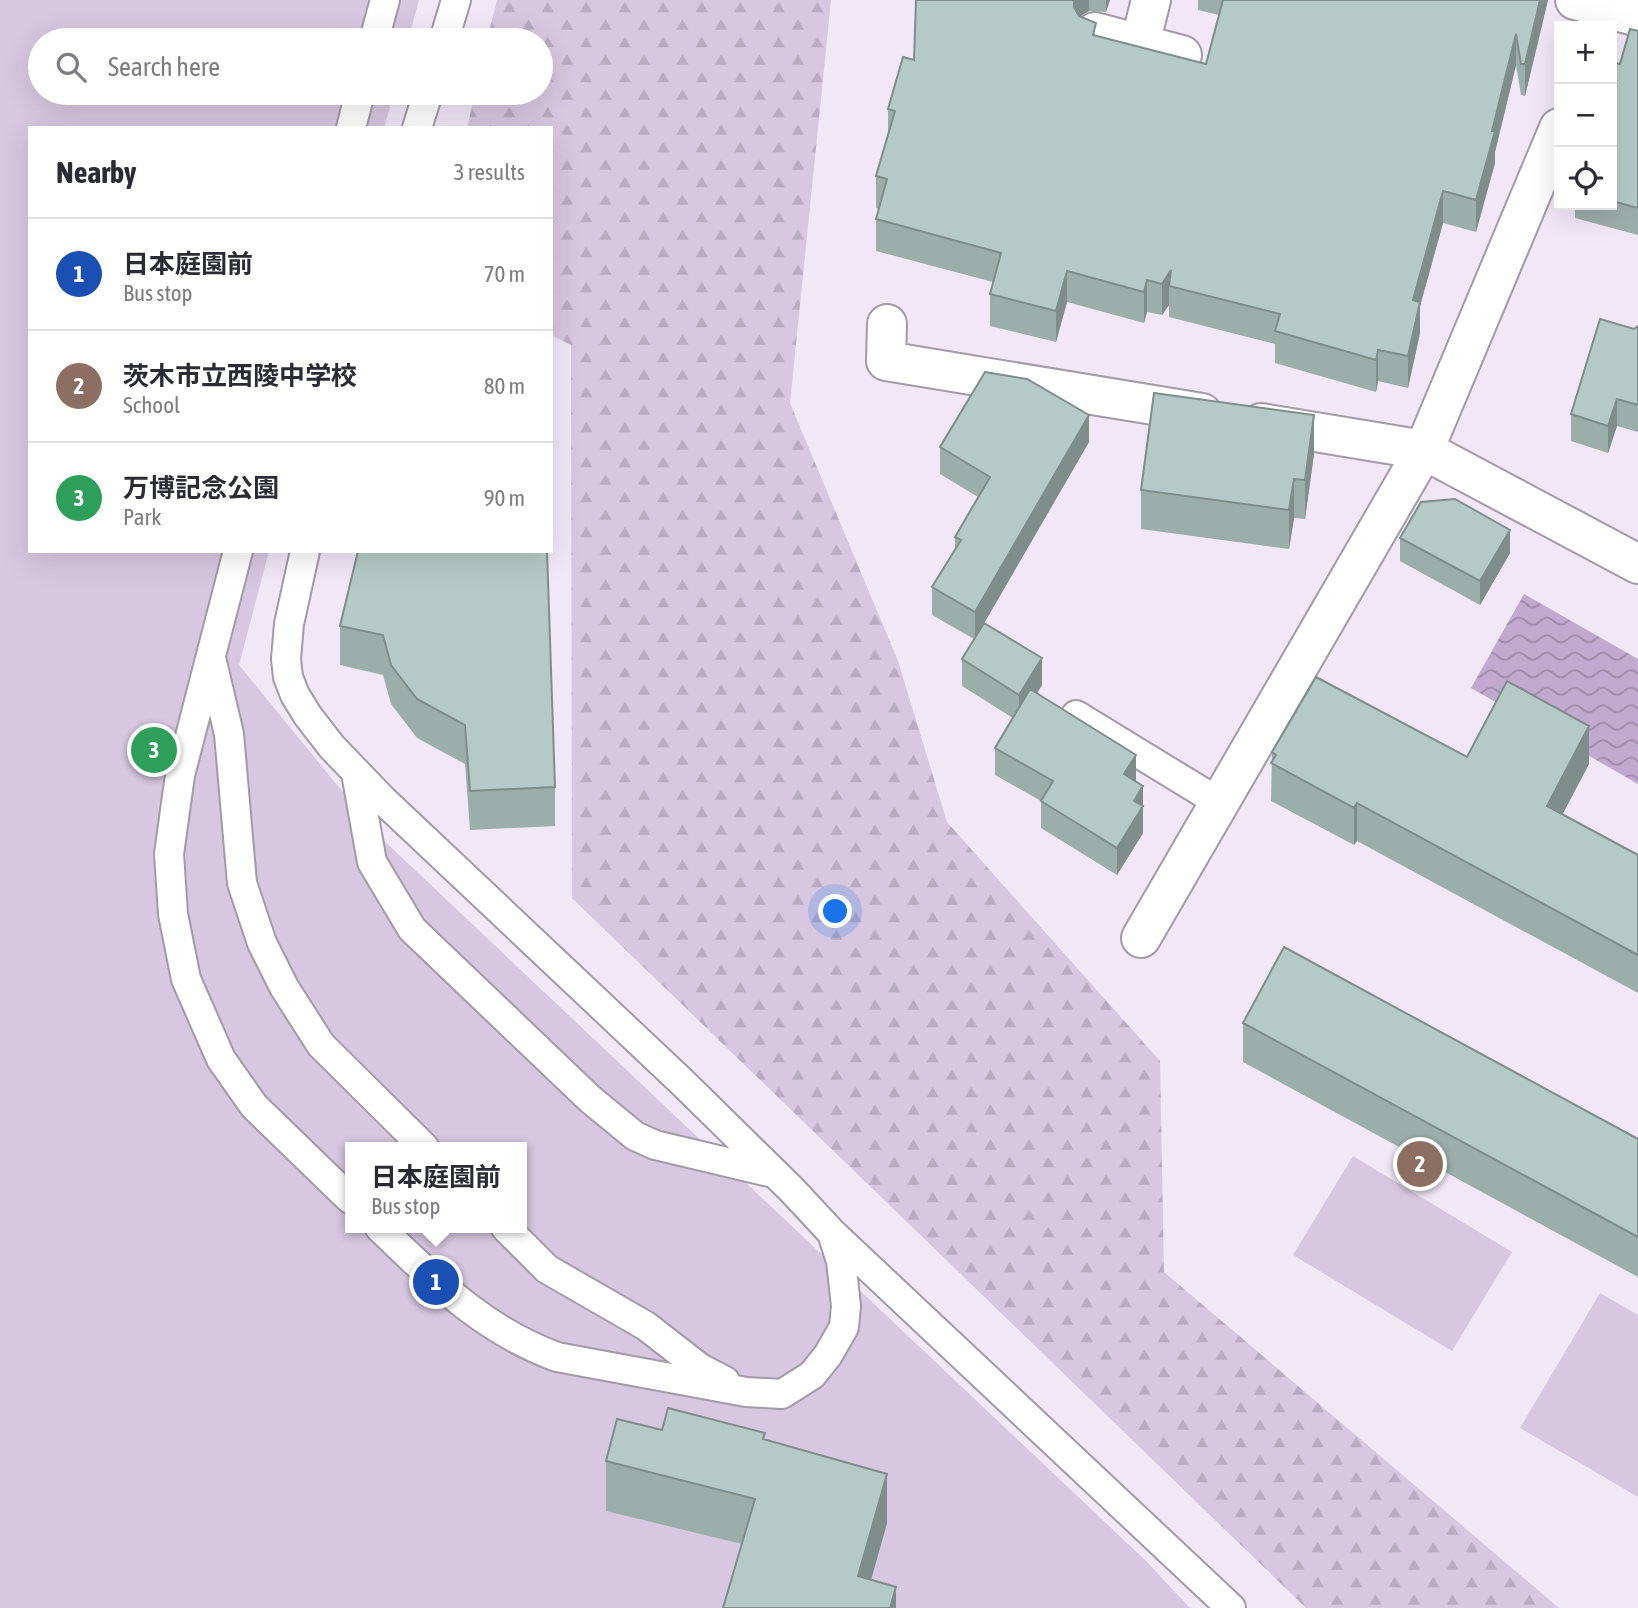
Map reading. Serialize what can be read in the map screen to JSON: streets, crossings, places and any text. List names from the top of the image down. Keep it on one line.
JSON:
{"page":{"map_buttons":["+","−"],"search":"Search here","heading":["Nearby","3 results"],"list":[{"mark":"1","name":"日本庭園前","note":"Bus stop","value":"70 m"},{"mark":"2","name":"茨木市立西陵中学校","note":"School","value":"80 m"},{"mark":"3","name":"万博記念公園","note":"Park","value":"90 m"}],"pins":["3","2","1"],"popup":["日本庭園前","Bus stop"]}}
